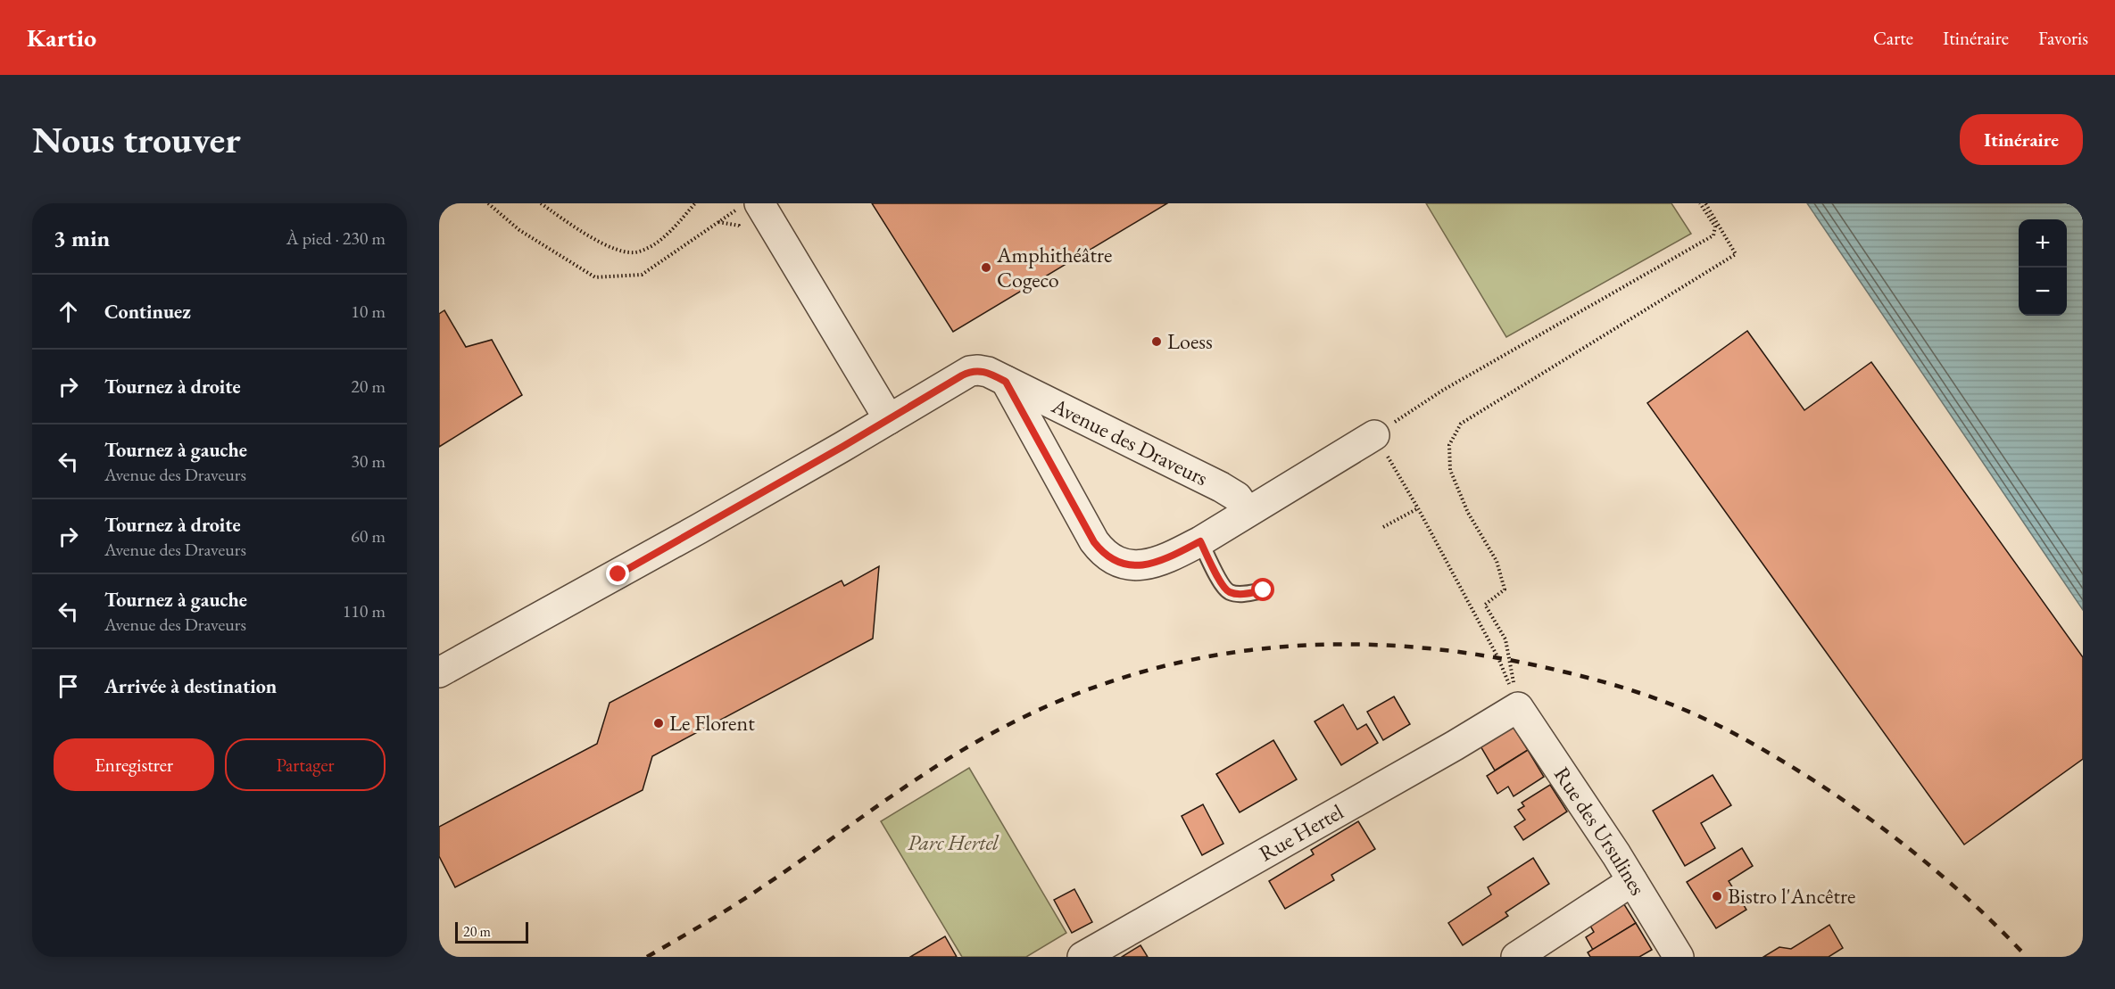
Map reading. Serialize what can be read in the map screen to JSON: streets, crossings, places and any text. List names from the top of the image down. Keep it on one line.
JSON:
{"streets":{"street":["Avenue des Draveurs","Rue des Ursulines","Rue Hertel"]},"crossings":[["Rue des Ursulines","Rue Hertel"]],"parks":["Parc Hertel"],"places":["Amphithéâtre Cogeco","Loess","Le Florent","Bistro l'Ancêtre"],"scale_bar":"20 m","page":{"header":"Kartio","nav":["Carte","Itinéraire","Favoris"],"buttons":["Itinéraire",["Enregistrer","Partager"]],"title":"Nous trouver","heading":["3 min","À pied · 230 m"],"map_buttons":["+","−"],"list":[["Continuez","10 m"],["Tournez à droite","20 m"],["Tournez à gauche","Avenue des Draveurs","30 m"],["Tournez à droite","Avenue des Draveurs","60 m"],["Tournez à gauche","Avenue des Draveurs","110 m"],"Arrivée à destination"],"scale":"20 m"}}
